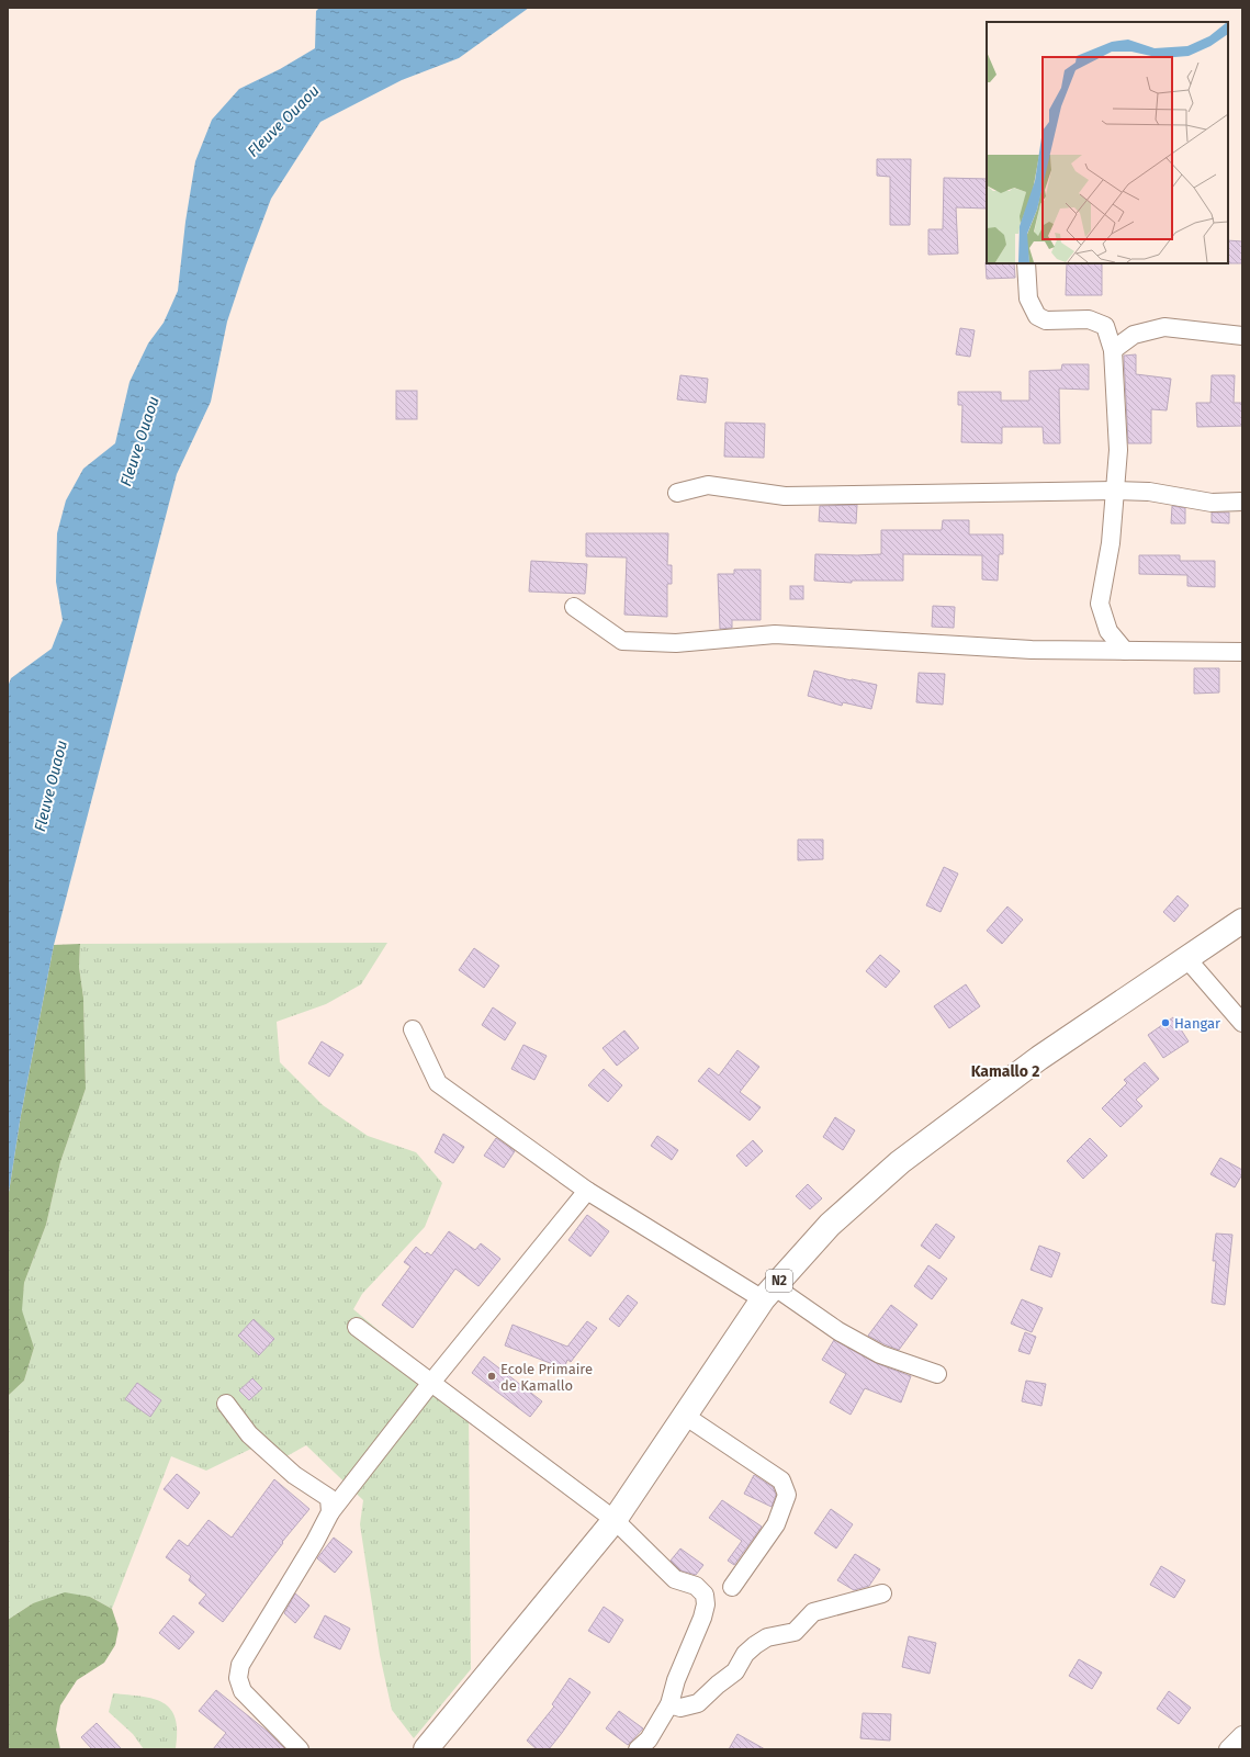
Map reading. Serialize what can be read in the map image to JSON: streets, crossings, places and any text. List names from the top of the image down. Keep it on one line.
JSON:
{"streets":{"highway":["N2"]},"districts":["Kamallo 2"],"water":["Fleuve Ouaou"],"places":["Hangar","Ecole Primaire de Kamallo"]}
